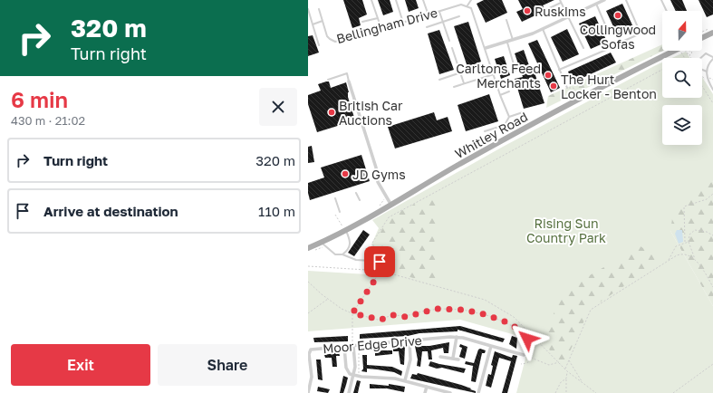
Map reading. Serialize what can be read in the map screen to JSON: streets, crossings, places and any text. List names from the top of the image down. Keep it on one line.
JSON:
{"streets":{"main road":["Whitley Road"],"street":["Moor Edge Drive"],"lane":["Bellingham Drive"]},"parks":["Rising Sun Country Park"],"places":["Ruskims","Collingwood Sofas","Carltons Feed Merchants","The Hurt Locker - Benton","British Car Auctions","JD Gyms"],"north":"top","page":{"turn":["320 m","Turn right"],"heading":["6 min","430 m · 21:02"],"list":[{"name":"Turn right","value":"320 m"},{"name":"Arrive at destination","value":"110 m"}],"buttons":["Exit","Share"]}}
